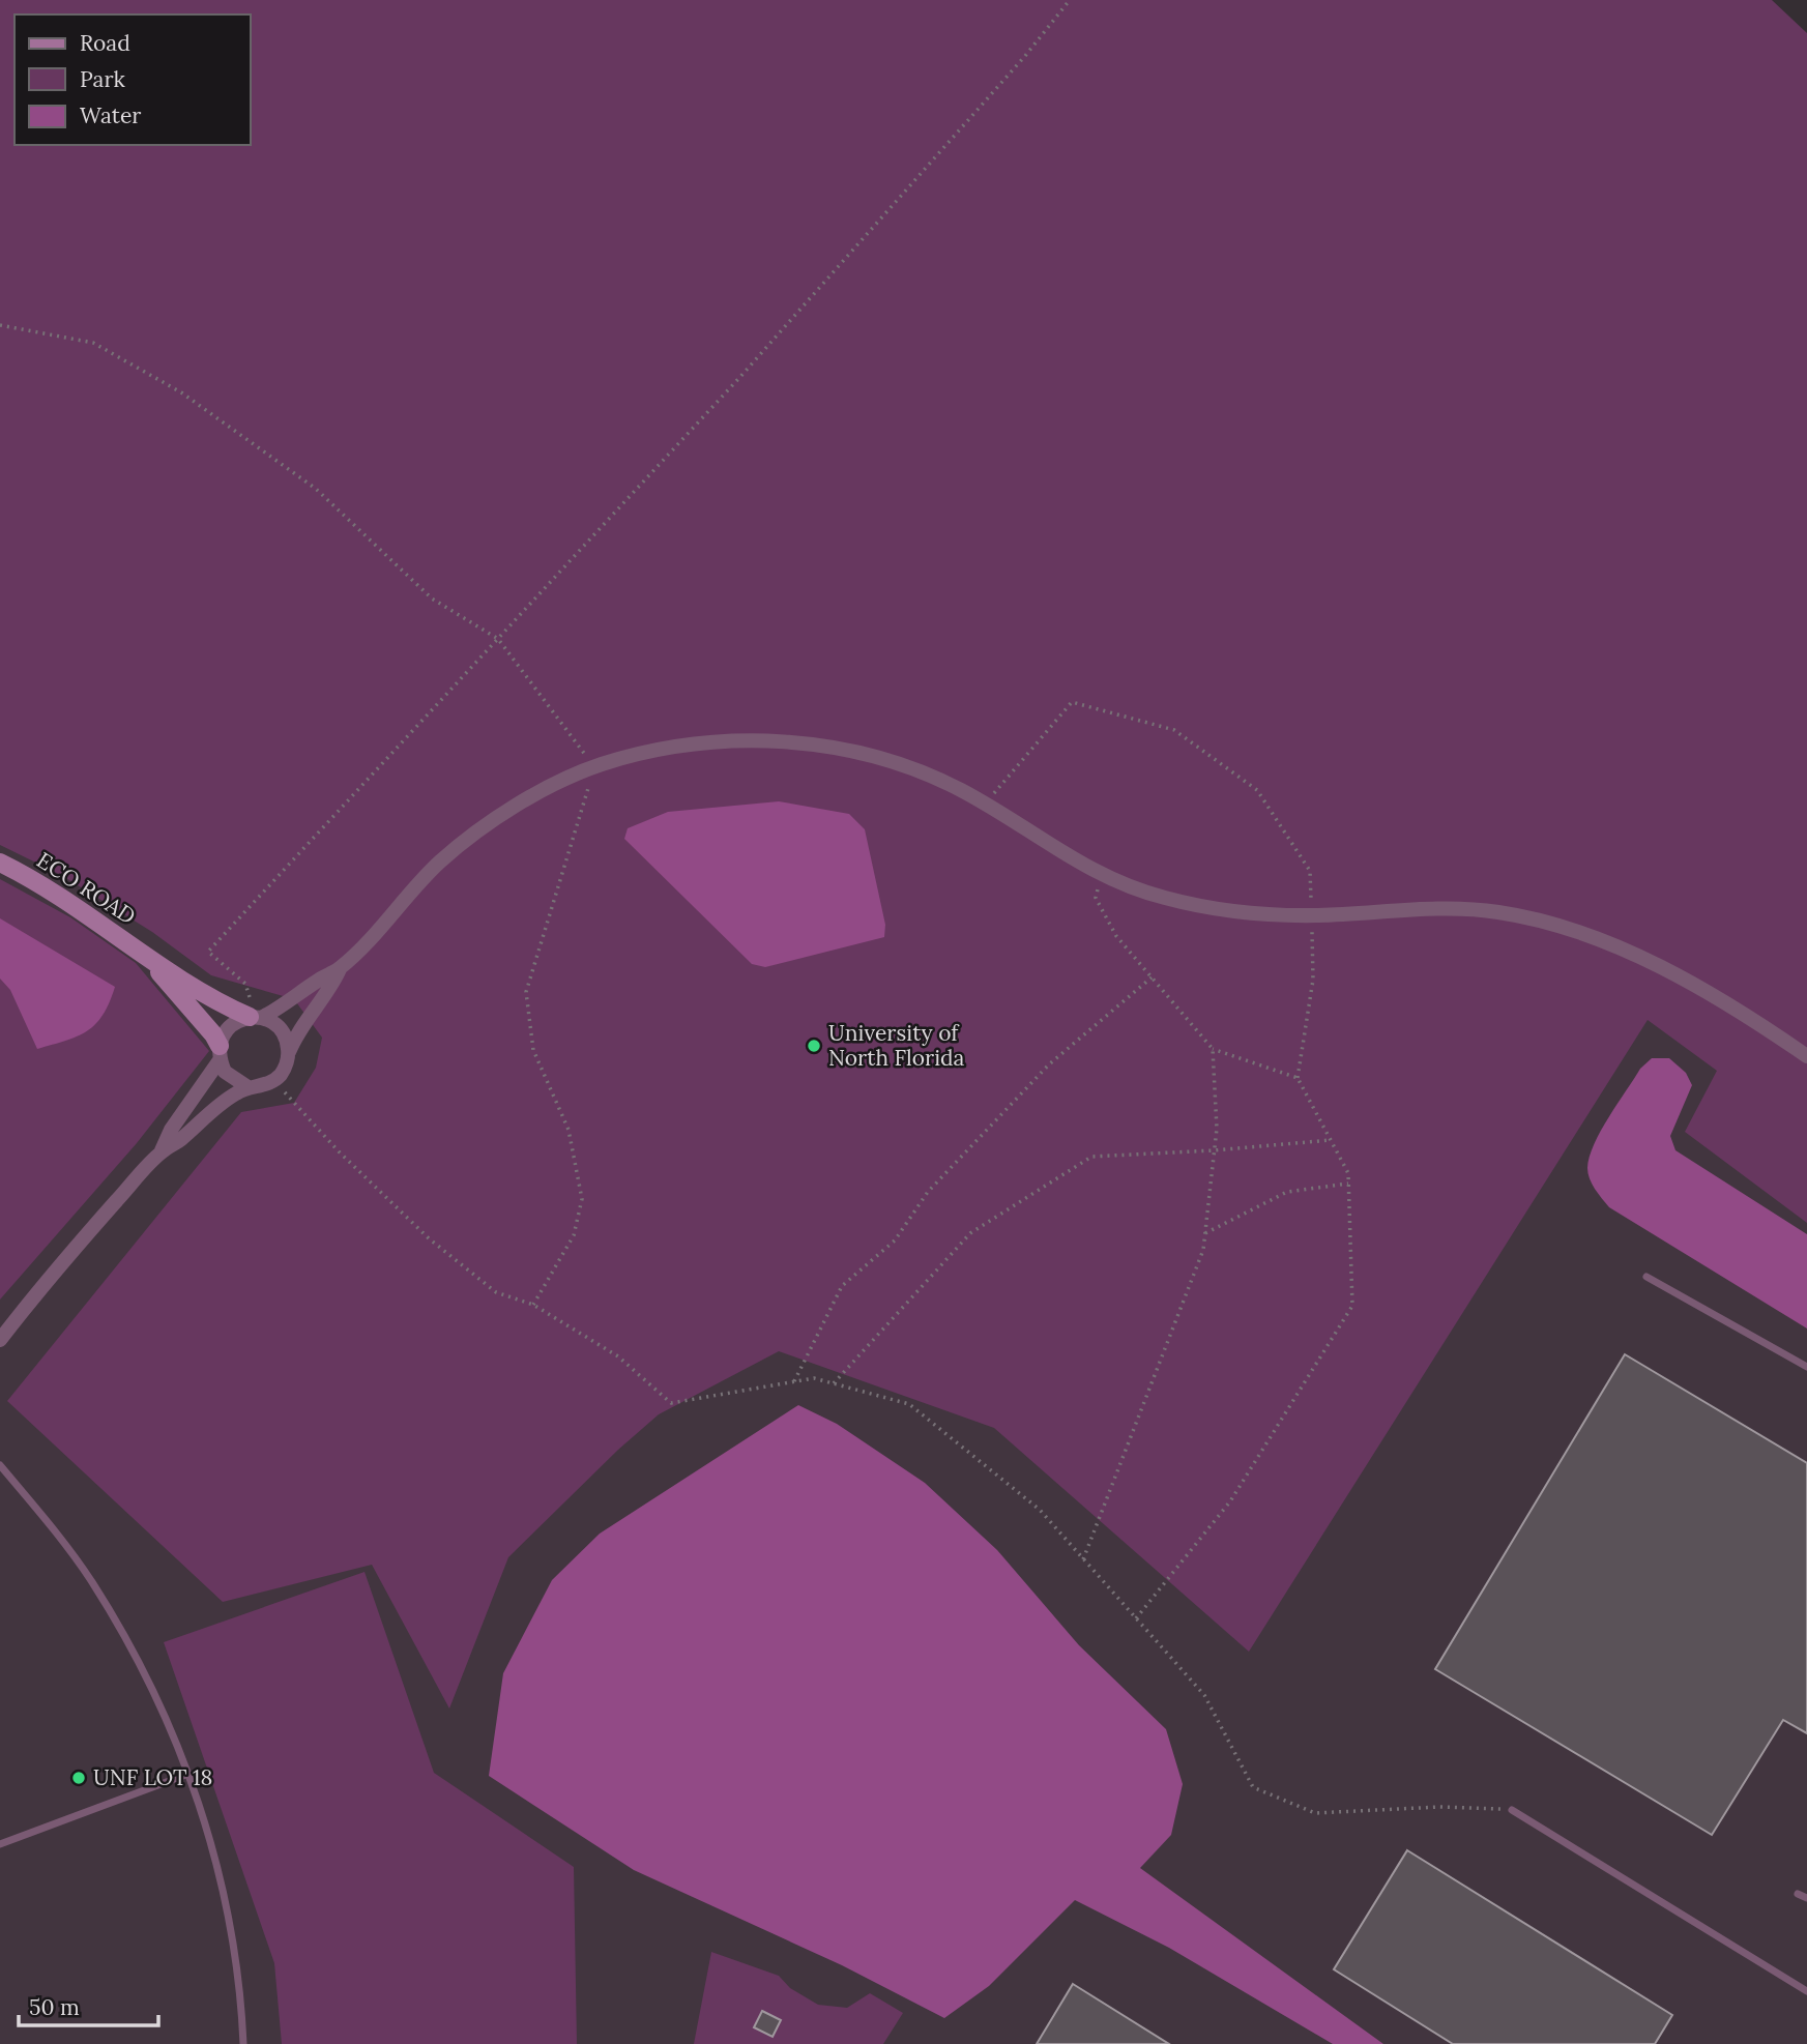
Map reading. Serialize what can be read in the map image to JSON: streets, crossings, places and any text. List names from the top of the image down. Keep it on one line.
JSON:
{"streets":{"street":["ECO ROAD"]},"places":["University of North Florida","UNF LOT 18"],"legend":["Road","Park","Water"],"scale_bar":"50 m"}
